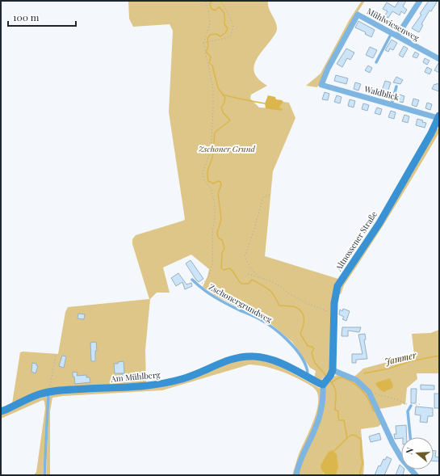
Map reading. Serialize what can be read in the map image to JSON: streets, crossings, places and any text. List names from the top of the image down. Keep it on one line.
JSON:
{"streets":{"street":["Mühlwiesenweg","Waldblick","Altnossener Straße","Am Mühlberg"],"lane":["Zschonergrundweg"]},"crossings":[["Mühlwiesenweg","Waldblick"],["Waldblick","Altnossener Straße"],["Zschonergrundweg","Am Mühlberg"]],"water":["Jammer"],"parks":["Zschoner Grund"],"scale_bar":"100 m","north":"left"}
